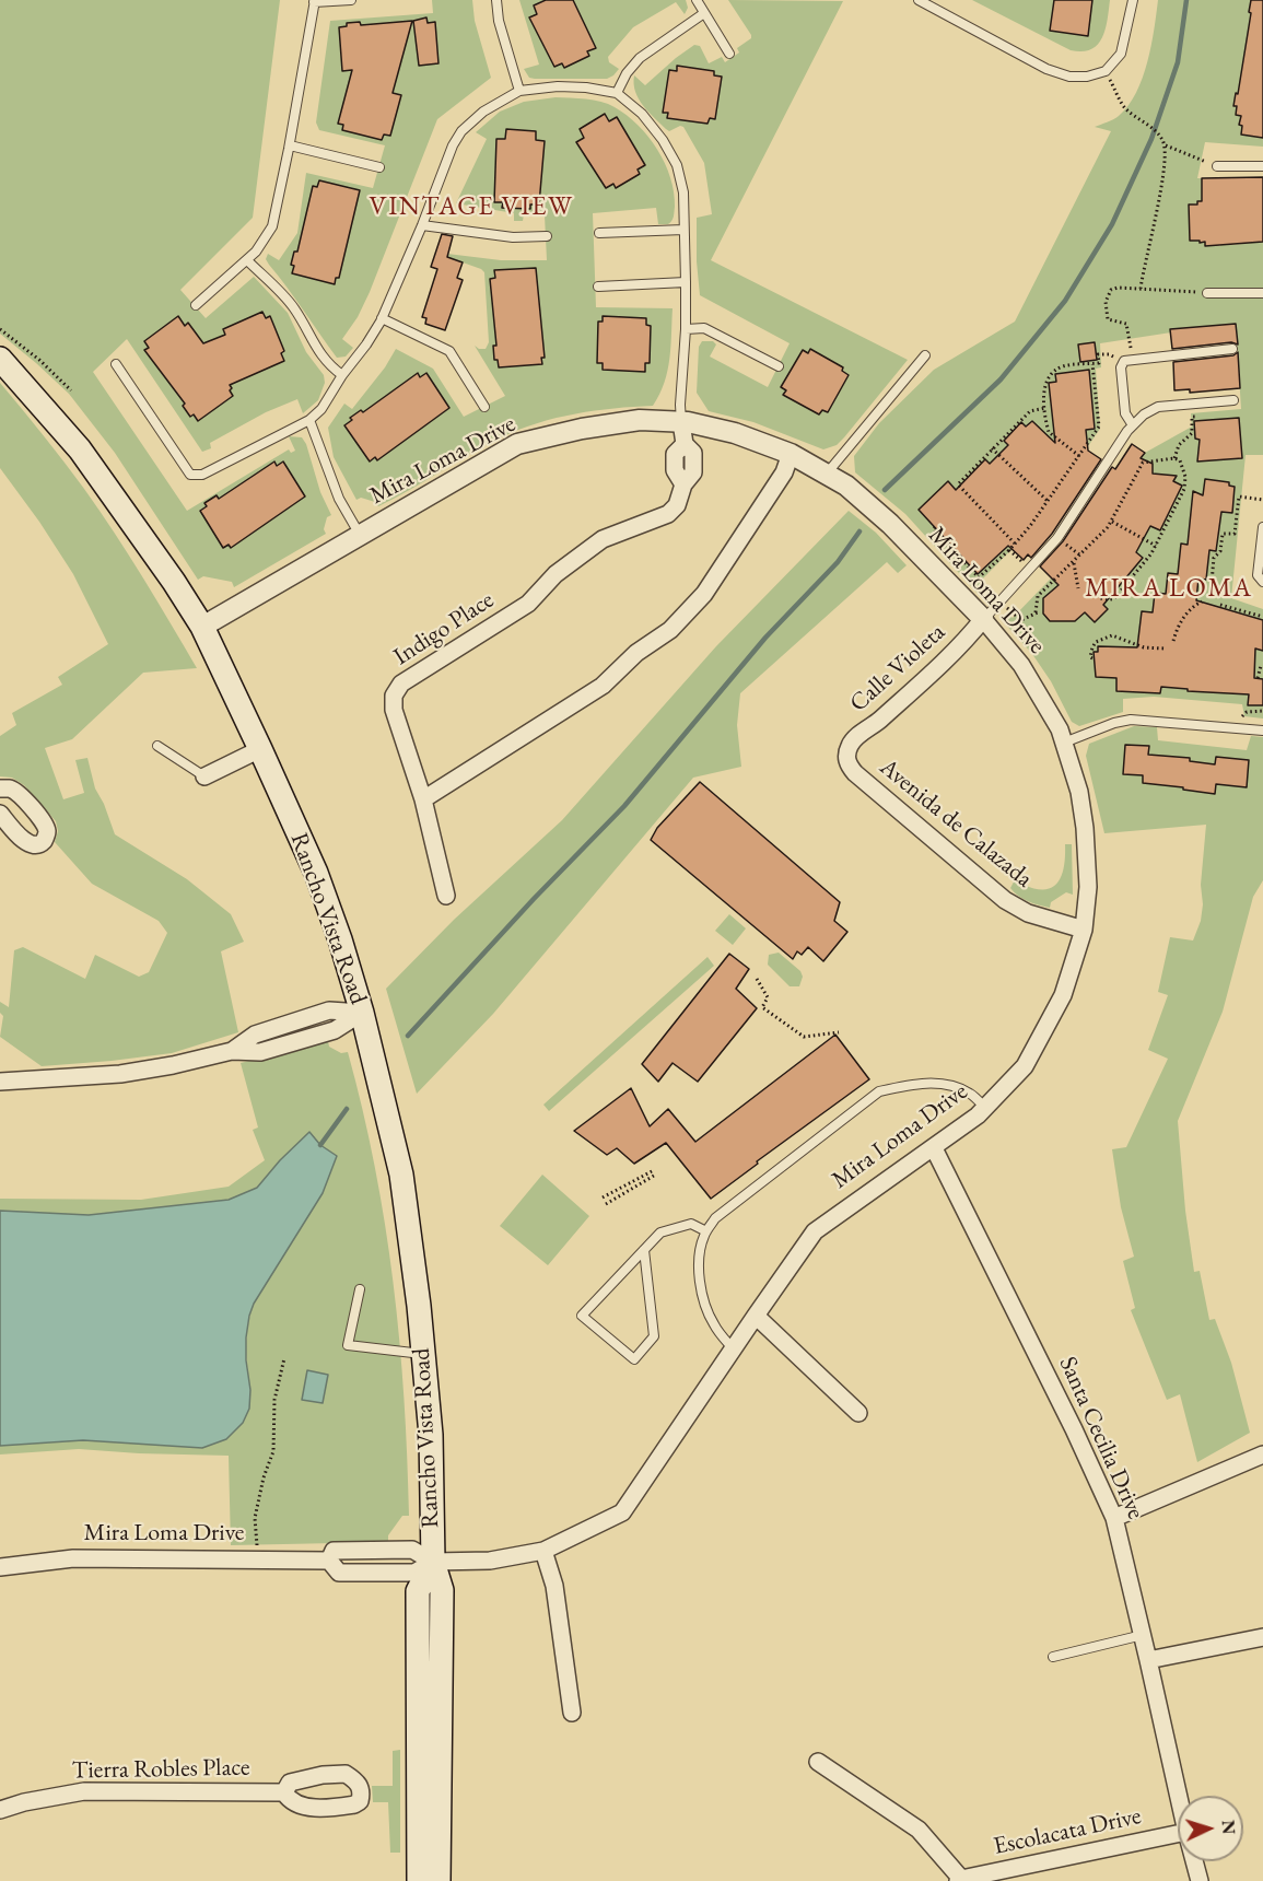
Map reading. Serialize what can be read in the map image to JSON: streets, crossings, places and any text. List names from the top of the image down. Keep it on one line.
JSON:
{"streets":{"main road":["Rancho Vista Road"],"street":["Mira Loma Drive","Indigo Place","Calle Violeta","Avenida de Calazada","Santa Cecilia Drive","Tierra Robles Place","Escolacata Drive"]},"crossings":[["Mira Loma Drive","Indigo Place"],["Mira Loma Drive","Calle Violeta"],["Mira Loma Drive","Avenida de Calazada"],["Mira Loma Drive","Rancho Vista Road"],["Mira Loma Drive","Santa Cecilia Drive"],["Calle Violeta","Avenida de Calazada"]],"districts":["VINTAGE VIEW","MIRA LOMA"],"north":"right"}
